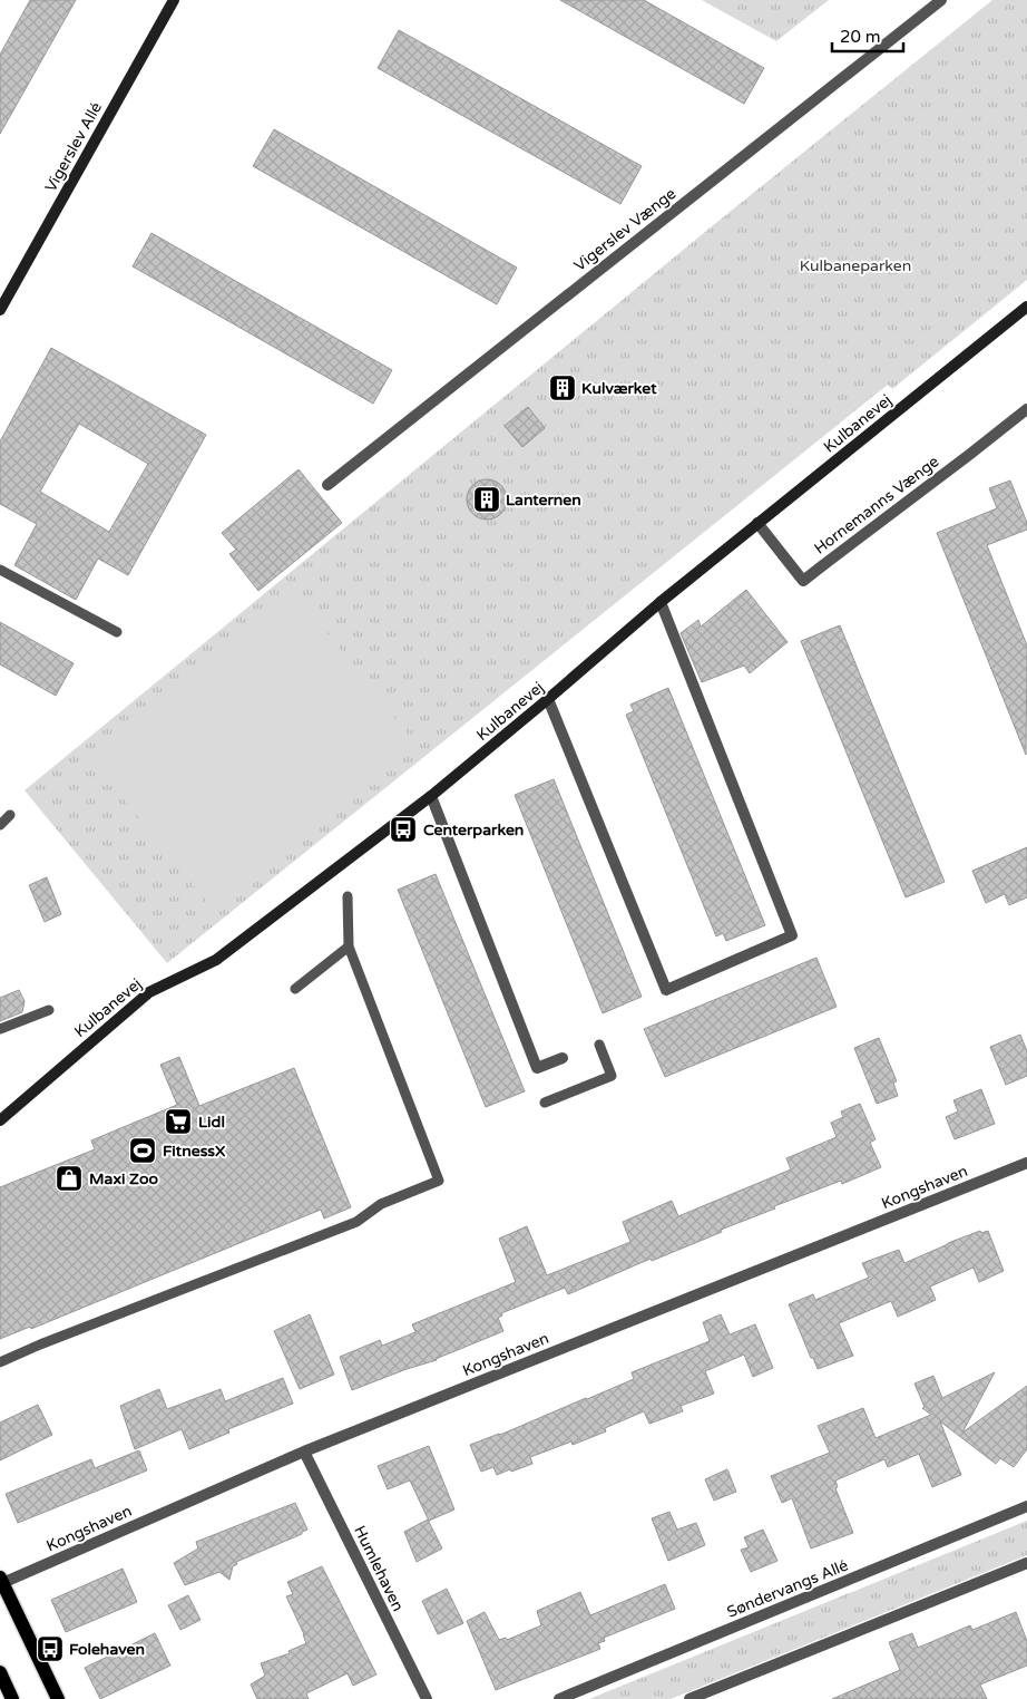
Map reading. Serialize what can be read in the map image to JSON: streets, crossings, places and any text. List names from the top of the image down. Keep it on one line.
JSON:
{"streets":{"street":["Vigerslev Allé","Vigerslev Vænge","Kulbanevej","Hornemanns Vænge","Kongshaven","Humlehaven","Søndervangs Allé"]},"crossings":[["Kulbanevej","Hornemanns Vænge"],["Kongshaven","Humlehaven"]],"parks":["Kulbaneparken"],"places":{"building":["Kulværket","Lanternen"],"bus stop":["Centerparken","Folehaven"],"supermarket":["Lidl"],"sports":["FitnessX"],"shop":["Maxi Zoo"]},"scale_bar":"20 m"}
